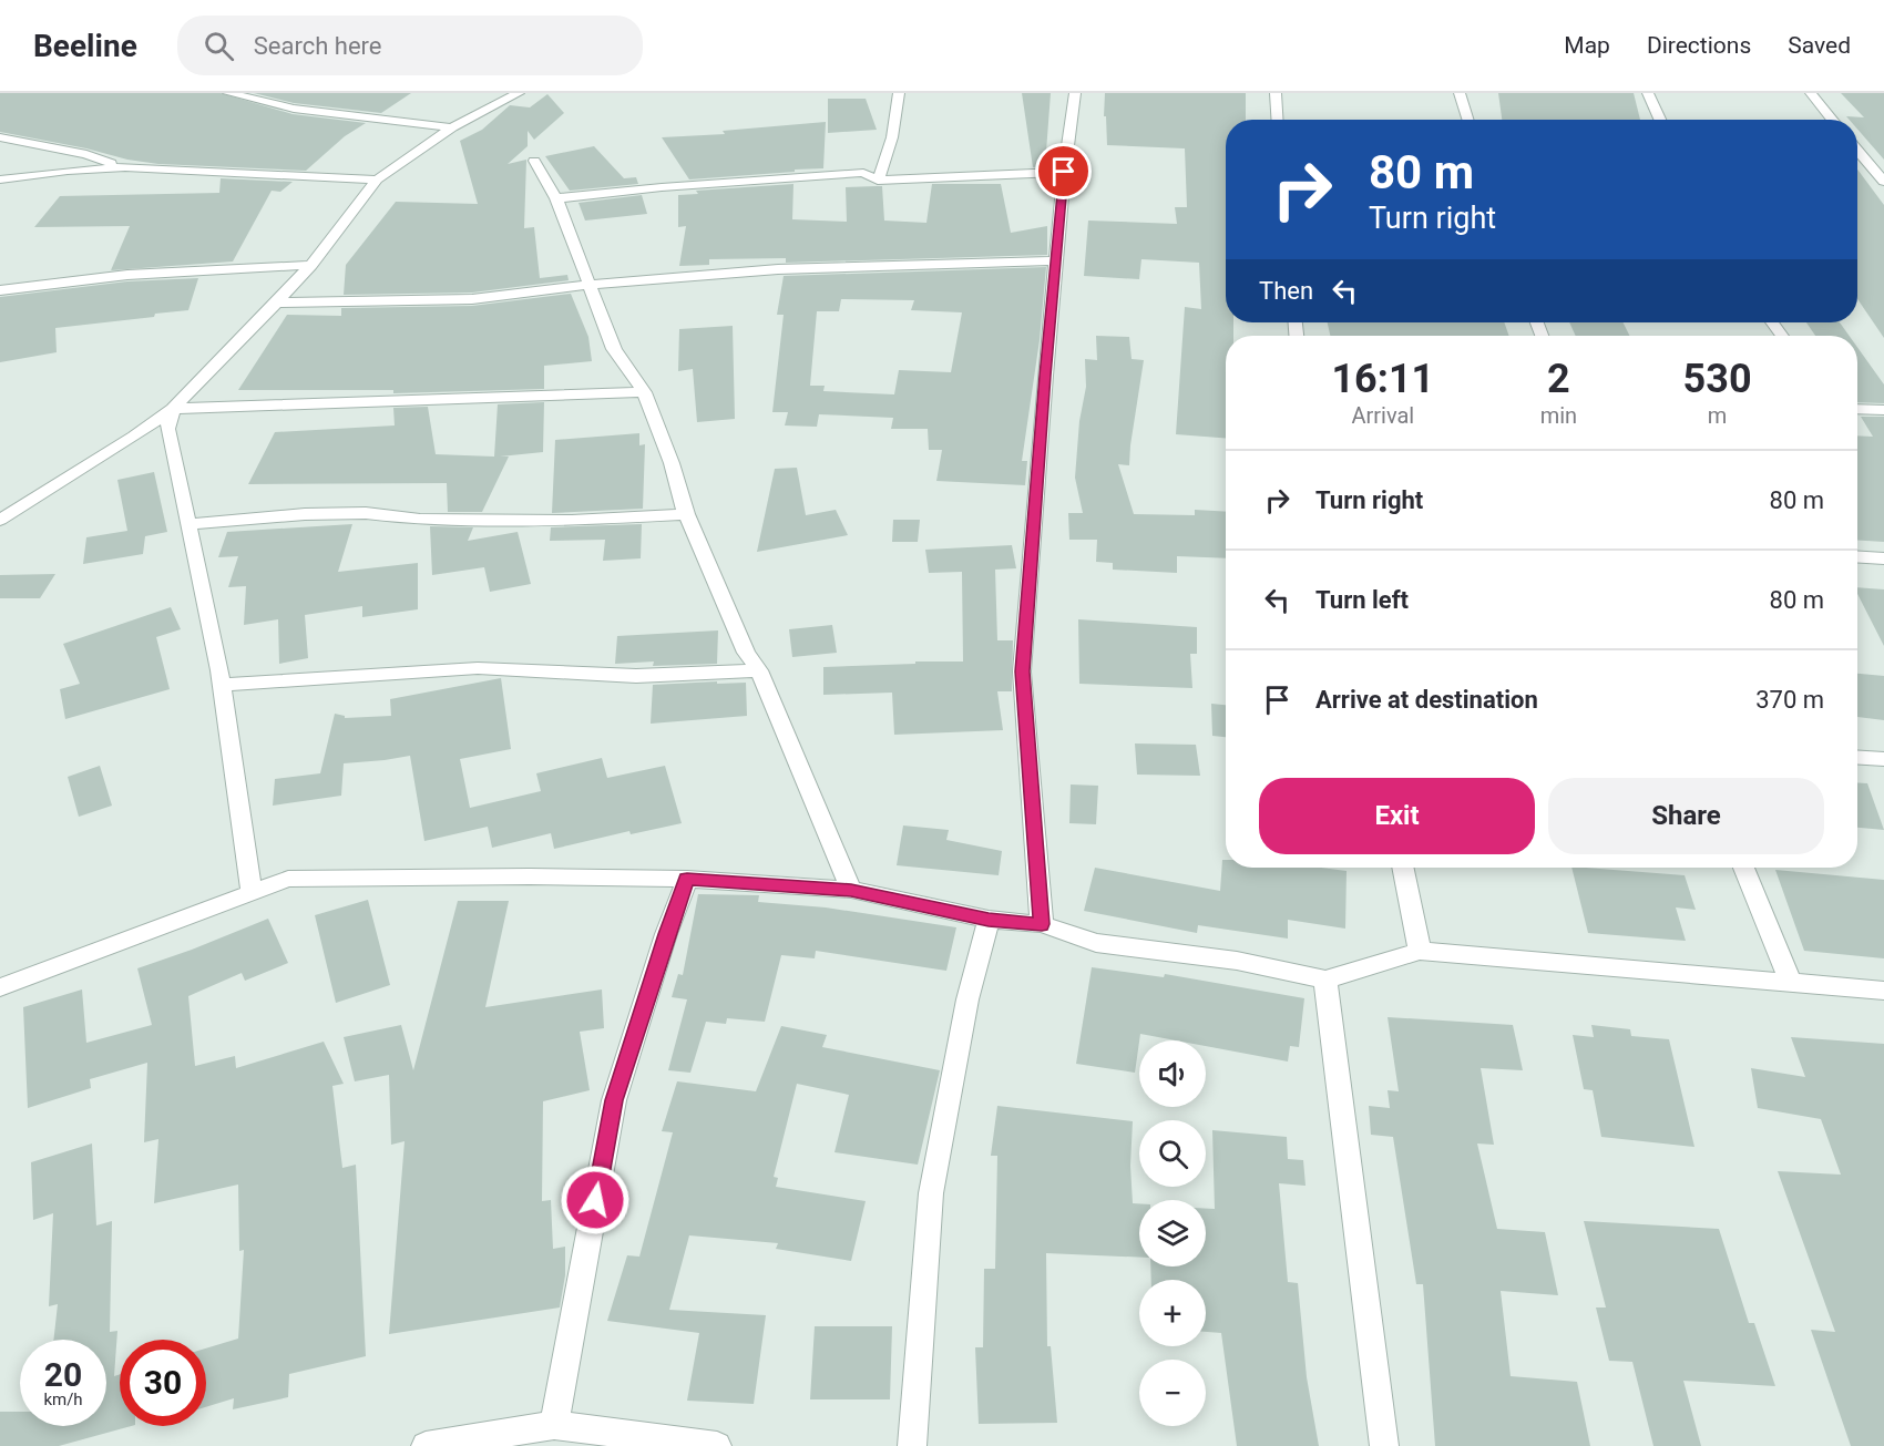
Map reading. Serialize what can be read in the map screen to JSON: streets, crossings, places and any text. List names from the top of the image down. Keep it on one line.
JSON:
{"page":{"header":"Beeline","search":"Search here","nav":["Map","Directions","Saved"],"turn":["80 m","Turn right"],"then":"Then","eta":["16:11","Arrival","2","min","530","m"],"list":[{"name":"Turn right","value":"80 m"},{"name":"Turn left","value":"80 m"},{"name":"Arrive at destination","value":"370 m"}],"buttons":["Exit","Share"],"map_buttons":["+","−"],"speed":"20 km/h","limit":"30"}}
